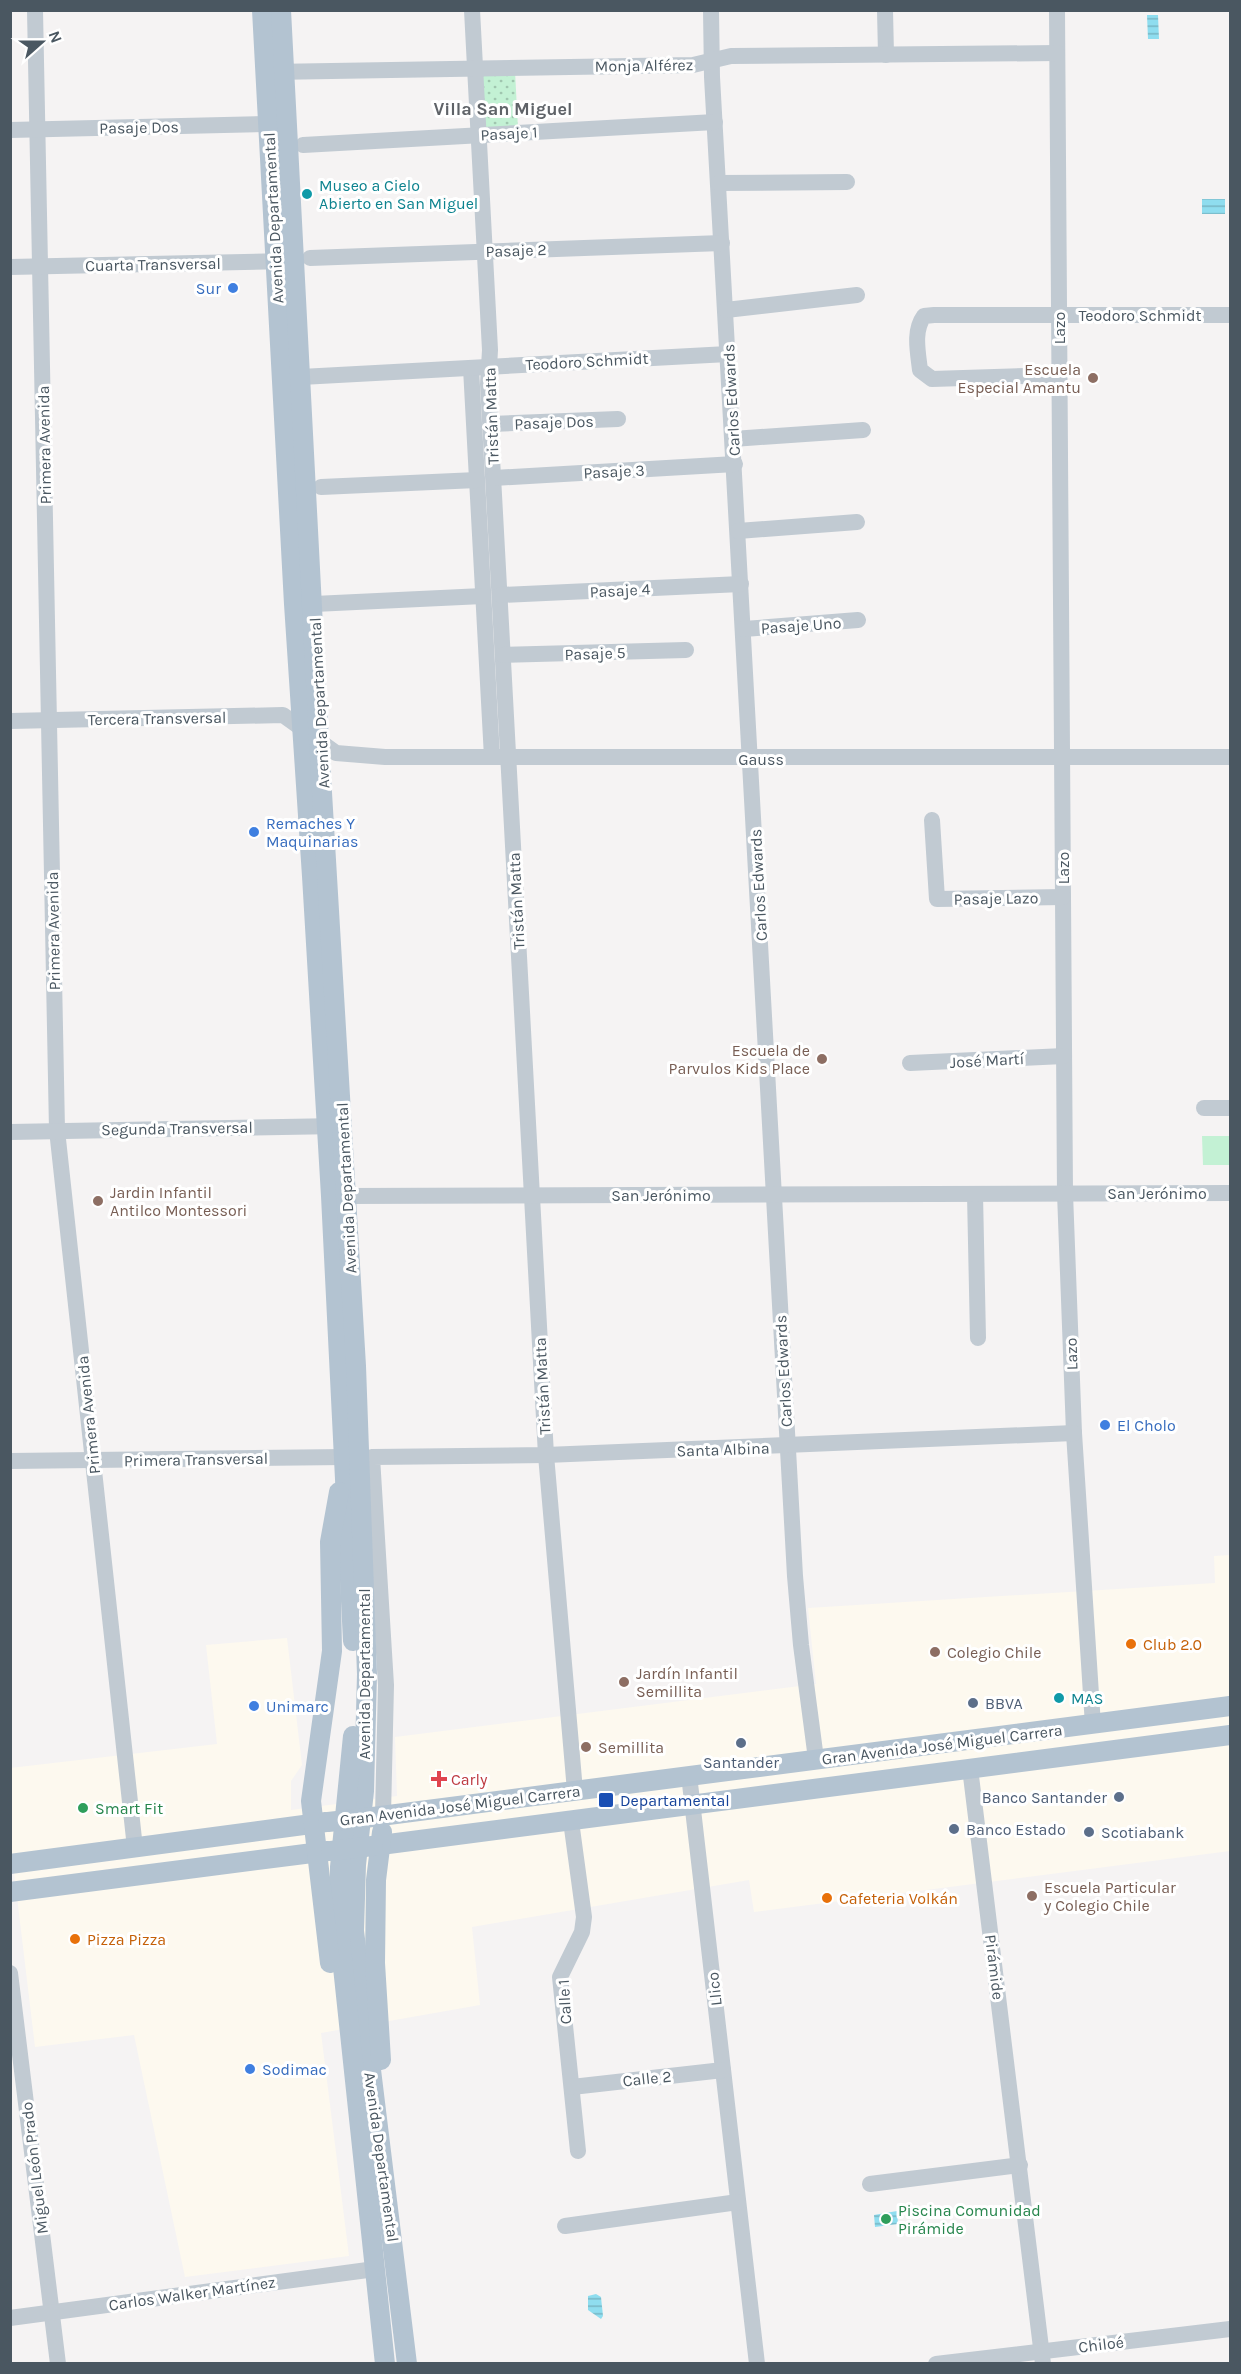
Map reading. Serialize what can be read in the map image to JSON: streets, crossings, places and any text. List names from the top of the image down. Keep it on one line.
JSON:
{"streets":{"main road":["Avenida Departamental","Gran Avenida José Miguel Carrera"],"street":["Monja Alférez","Pasaje Dos","Pasaje 1","Pasaje 2","Cuarta Transversal","Teodoro Schmidt","Lazo","Carlos Edwards","Tristán Matta","Primera Avenida","Pasaje 3","Pasaje 4","Pasaje Uno","Pasaje 5","Tercera Transversal","Gauss","Pasaje Lazo","José Martí","Segunda Transversal","San Jerónimo","Santa Albina","Primera Transversal","Pirámide","Llico","Calle 1","Calle 2","Miguel León Prado","Carlos Walker Martínez","Chiloé"]},"crossings":[["Monja Alférez","Avenida Departamental"],["Monja Alférez","Lazo"],["Monja Alférez","Carlos Edwards"],["Monja Alférez","Tristán Matta"],["Pasaje Dos","Avenida Departamental"],["Pasaje Dos","Tristán Matta"],["Pasaje Dos","Primera Avenida"],["Pasaje 1","Carlos Edwards"],["Pasaje 1","Tristán Matta"],["Avenida Departamental","Pasaje 2"],["Avenida Departamental","Cuarta Transversal"],["Avenida Departamental","Teodoro Schmidt"],["Avenida Departamental","Pasaje 4"],["Avenida Departamental","Tercera Transversal"],["Avenida Departamental","Gauss"],["Avenida Departamental","Segunda Transversal"],["Avenida Departamental","San Jerónimo"],["Avenida Departamental","Santa Albina"],["Avenida Departamental","Primera Transversal"],["Avenida Departamental","Gran Avenida José Miguel Carrera"],["Avenida Departamental","Carlos Walker Martínez"],["Pasaje 2","Cuarta Transversal"],["Pasaje 2","Carlos Edwards"],["Pasaje 2","Tristán Matta"],["Cuarta Transversal","Primera Avenida"],["Teodoro Schmidt","Lazo"],["Teodoro Schmidt","Carlos Edwards"],["Teodoro Schmidt","Tristán Matta"],["Lazo","Gauss"],["Lazo","Pasaje Lazo"],["Lazo","José Martí"],["Lazo","San Jerónimo"],["Lazo","Santa Albina"],["Lazo","Gran Avenida José Miguel Carrera"],["Carlos Edwards","Pasaje 3"],["Carlos Edwards","Pasaje 4"],["Carlos Edwards","Pasaje Uno"],["Carlos Edwards","Gauss"],["Carlos Edwards","San Jerónimo"],["Carlos Edwards","Santa Albina"],["Carlos Edwards","Gran Avenida José Miguel Carrera"],["Tristán Matta","Pasaje 3"],["Tristán Matta","Pasaje 4"],["Tristán Matta","Pasaje 5"],["Tristán Matta","Gauss"],["Tristán Matta","San Jerónimo"],["Tristán Matta","Santa Albina"],["Tristán Matta","Gran Avenida José Miguel Carrera"],["Primera Avenida","Tercera Transversal"],["Primera Avenida","Segunda Transversal"],["Primera Avenida","Primera Transversal"],["Primera Avenida","Gran Avenida José Miguel Carrera"],["Tercera Transversal","Gauss"],["Gran Avenida José Miguel Carrera","Pirámide"],["Gran Avenida José Miguel Carrera","Llico"],["Gran Avenida José Miguel Carrera","Calle 1"],["Pirámide","Chiloé"],["Llico","Calle 2"],["Calle 1","Calle 2"],["Miguel León Prado","Carlos Walker Martínez"]],"districts":["Villa San Miguel"],"places":{"other":["Museo a Cielo Abierto en San Miguel","Sur","Escuela Especial Amantu","Remaches Y Maquinarias","Escuela de Parvulos Kids Place","Jardin Infantil Antilco Montessori","El Cholo","Club 2.0","Colegio Chile","Jardín Infantil Semillita","MAS","BBVA","Unimarc","Santander","Semillita","Banco Santander","Smart Fit","Banco Estado","Scotiabank","Escuela Particular y Colegio Chile","Cafeteria Volkán","Pizza Pizza","Sodimac","Piscina Comunidad Pirámide"],"health":["Carly"],"transit":["Departamental"]},"north":"right"}
